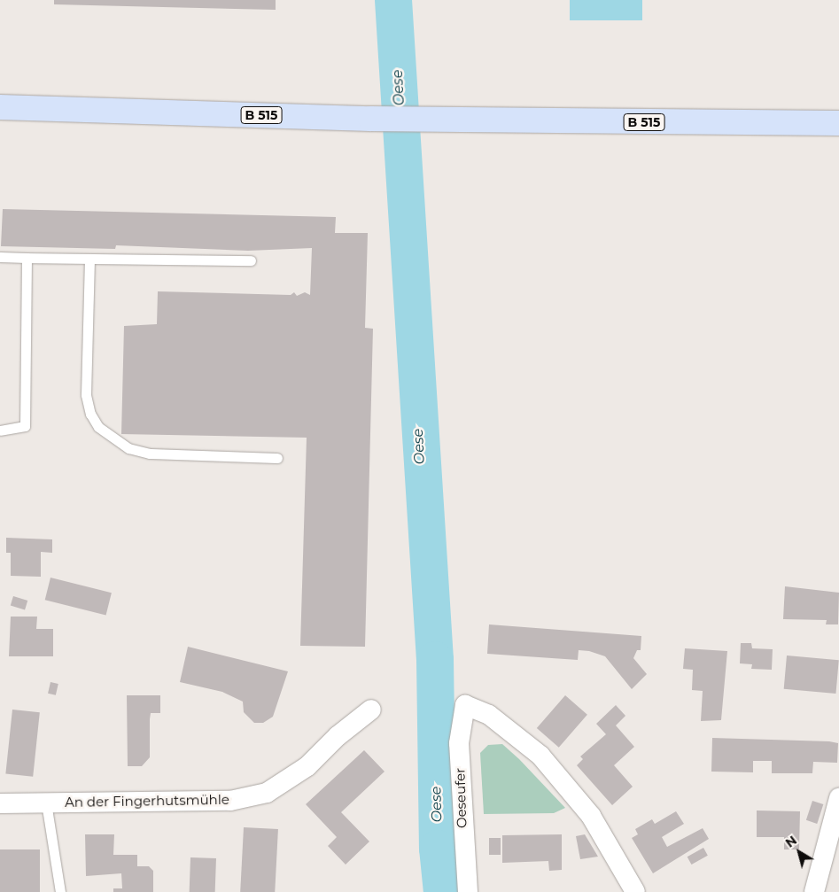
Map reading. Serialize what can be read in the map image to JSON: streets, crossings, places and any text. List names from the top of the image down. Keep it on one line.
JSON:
{"streets":{"main road":["B 515"],"street":["Oeseufer","An der Fingerhutsmühle"]},"water":["Oese"],"north":"top left"}
